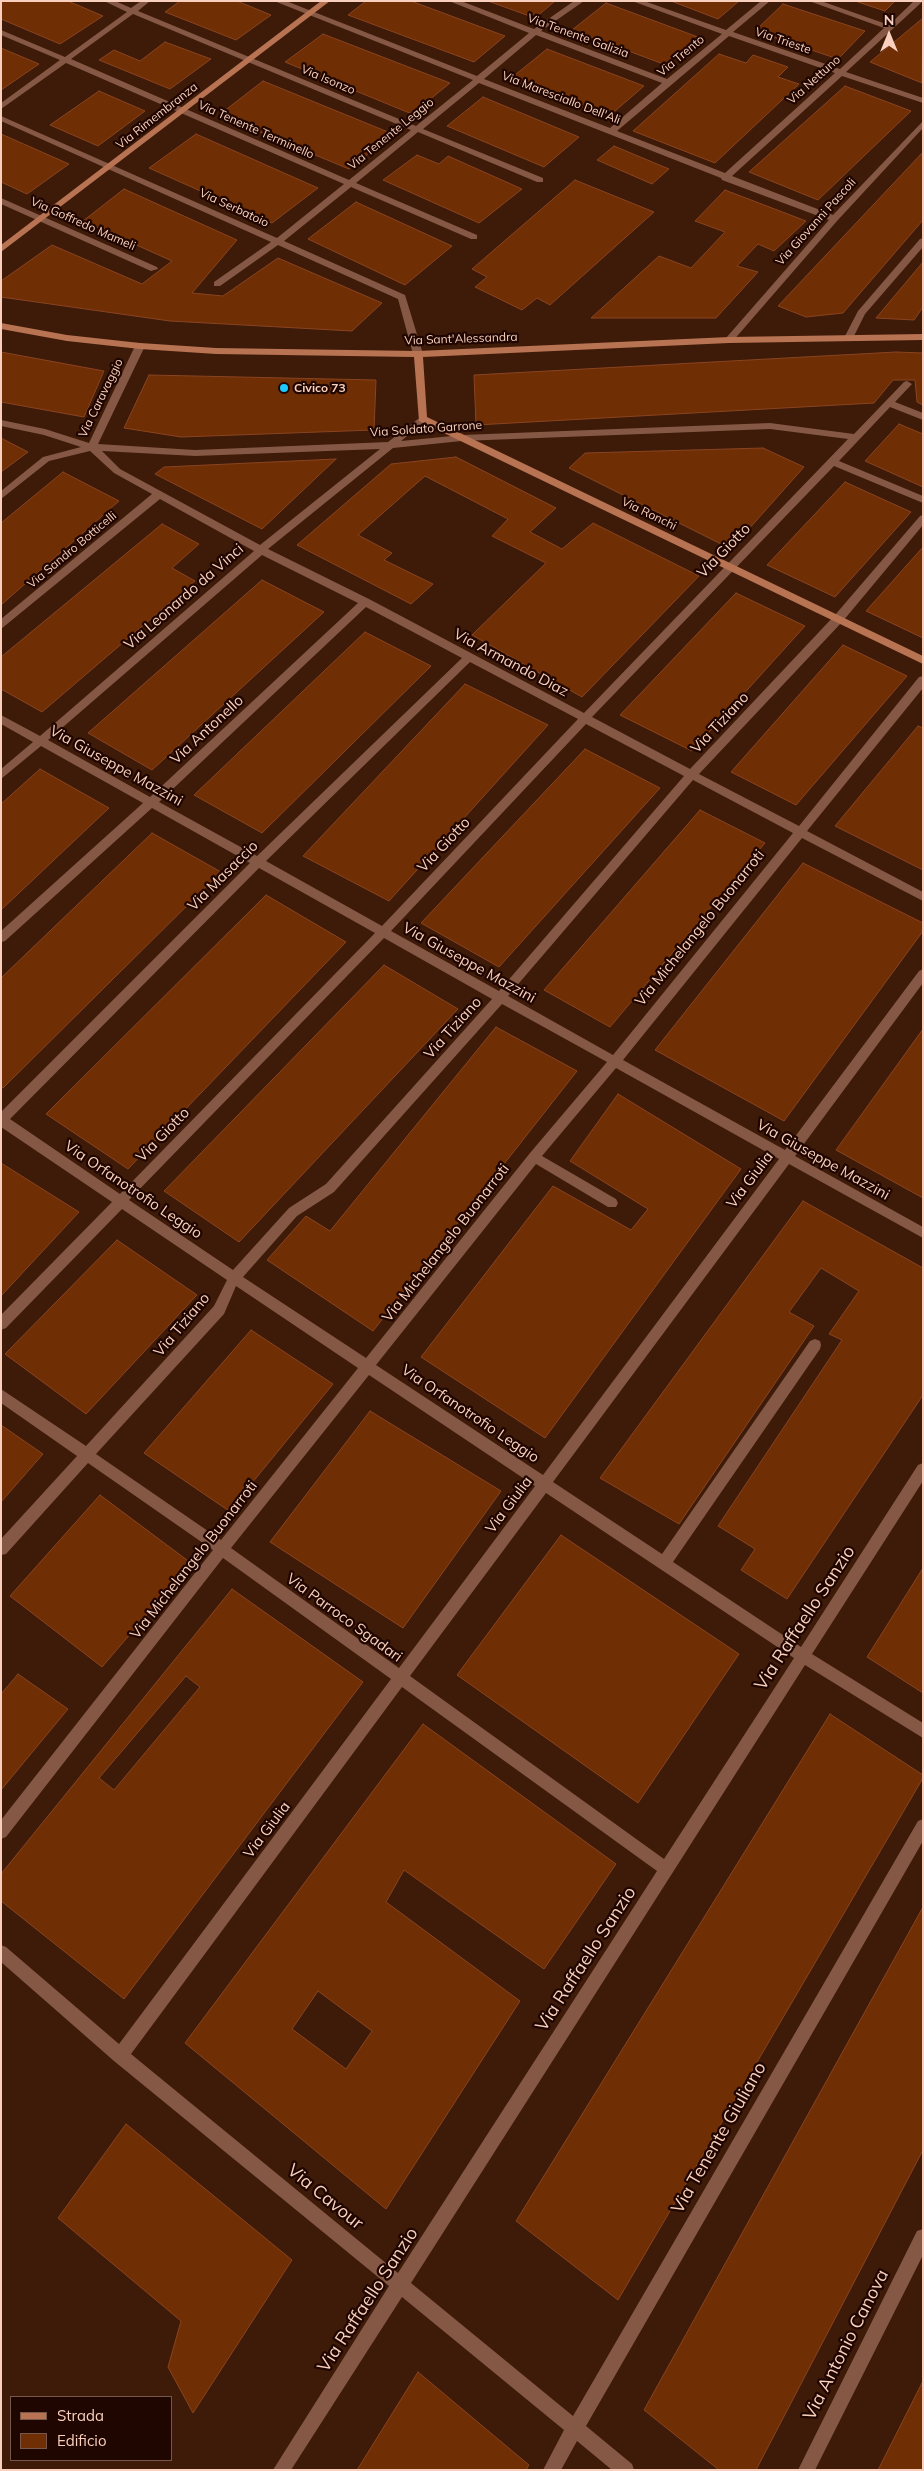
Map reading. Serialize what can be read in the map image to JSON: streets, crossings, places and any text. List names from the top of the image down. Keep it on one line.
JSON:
{"streets":{"street":["Via Tenente Galizia","Via Trieste","Via Trento","Via Isonzo","Via Nettuno","Via Maresciallo Dell'Ali","Via Rimembranza","Via Tenente Terminello","Via Tenente Leggio","Via Serbatoio","Via Giovanni Pascoli","Via Goffredo Mameli","Via Sant'Alessandra","Via Caravaggio","Via Soldato Garrone","Via Ronchi","Via Sandro Botticelli","Via Giotto","Via Leonardo da Vinci","Via Armando Diaz","Via Tiziano","Via Antonello","Via Giuseppe Mazzini","Via Masaccio","Via Michelangelo Buonarroti","Via Giulia","Via Orfanotrofio Leggio","Via Parroco Sgadari","Via Raffaello Sanzio","Via Tenente Giuliano","Via Cavour","Via Antonio Canova"]},"crossings":[["Via Tenente Galizia","Via Trento"],["Via Tenente Galizia","Via Tenente Leggio"],["Via Trieste","Via Trento"],["Via Trieste","Via Nettuno"],["Via Trento","Via Maresciallo Dell'Ali"],["Via Isonzo","Via Rimembranza"],["Via Isonzo","Via Tenente Leggio"],["Via Nettuno","Via Maresciallo Dell'Ali"],["Via Maresciallo Dell'Ali","Via Rimembranza"],["Via Maresciallo Dell'Ali","Via Tenente Leggio"],["Via Maresciallo Dell'Ali","Via Giovanni Pascoli"],["Via Rimembranza","Via Tenente Terminello"],["Via Rimembranza","Via Serbatoio"],["Via Rimembranza","Via Goffredo Mameli"],["Via Tenente Terminello","Via Tenente Leggio"],["Via Tenente Leggio","Via Serbatoio"],["Via Serbatoio","Via Sant'Alessandra"],["Via Giovanni Pascoli","Via Sant'Alessandra"],["Via Sant'Alessandra","Via Caravaggio"],["Via Caravaggio","Via Soldato Garrone"],["Via Caravaggio","Via Armando Diaz"],["Via Soldato Garrone","Via Ronchi"],["Via Soldato Garrone","Via Giotto"],["Via Soldato Garrone","Via Leonardo da Vinci"],["Via Soldato Garrone","Via Armando Diaz"],["Via Ronchi","Via Giotto"],["Via Ronchi","Via Leonardo da Vinci"],["Via Ronchi","Via Tiziano"],["Via Sandro Botticelli","Via Armando Diaz"],["Via Giotto","Via Armando Diaz"],["Via Giotto","Via Giuseppe Mazzini"],["Via Giotto","Via Orfanotrofio Leggio"],["Via Leonardo da Vinci","Via Armando Diaz"],["Via Leonardo da Vinci","Via Giuseppe Mazzini"],["Via Armando Diaz","Via Tiziano"],["Via Armando Diaz","Via Antonello"],["Via Armando Diaz","Via Masaccio"],["Via Armando Diaz","Via Michelangelo Buonarroti"],["Via Tiziano","Via Giuseppe Mazzini"],["Via Tiziano","Via Orfanotrofio Leggio"],["Via Tiziano","Via Parroco Sgadari"],["Via Antonello","Via Giuseppe Mazzini"],["Via Giuseppe Mazzini","Via Masaccio"],["Via Giuseppe Mazzini","Via Michelangelo Buonarroti"],["Via Giuseppe Mazzini","Via Giulia"],["Via Masaccio","Via Orfanotrofio Leggio"],["Via Michelangelo Buonarroti","Via Orfanotrofio Leggio"],["Via Michelangelo Buonarroti","Via Parroco Sgadari"],["Via Giulia","Via Orfanotrofio Leggio"],["Via Giulia","Via Parroco Sgadari"],["Via Giulia","Via Cavour"],["Via Orfanotrofio Leggio","Via Raffaello Sanzio"],["Via Parroco Sgadari","Via Raffaello Sanzio"],["Via Raffaello Sanzio","Via Cavour"],["Via Tenente Giuliano","Via Cavour"]],"places":["Civico 73"],"legend":["Strada","Edificio"],"north":"top"}
